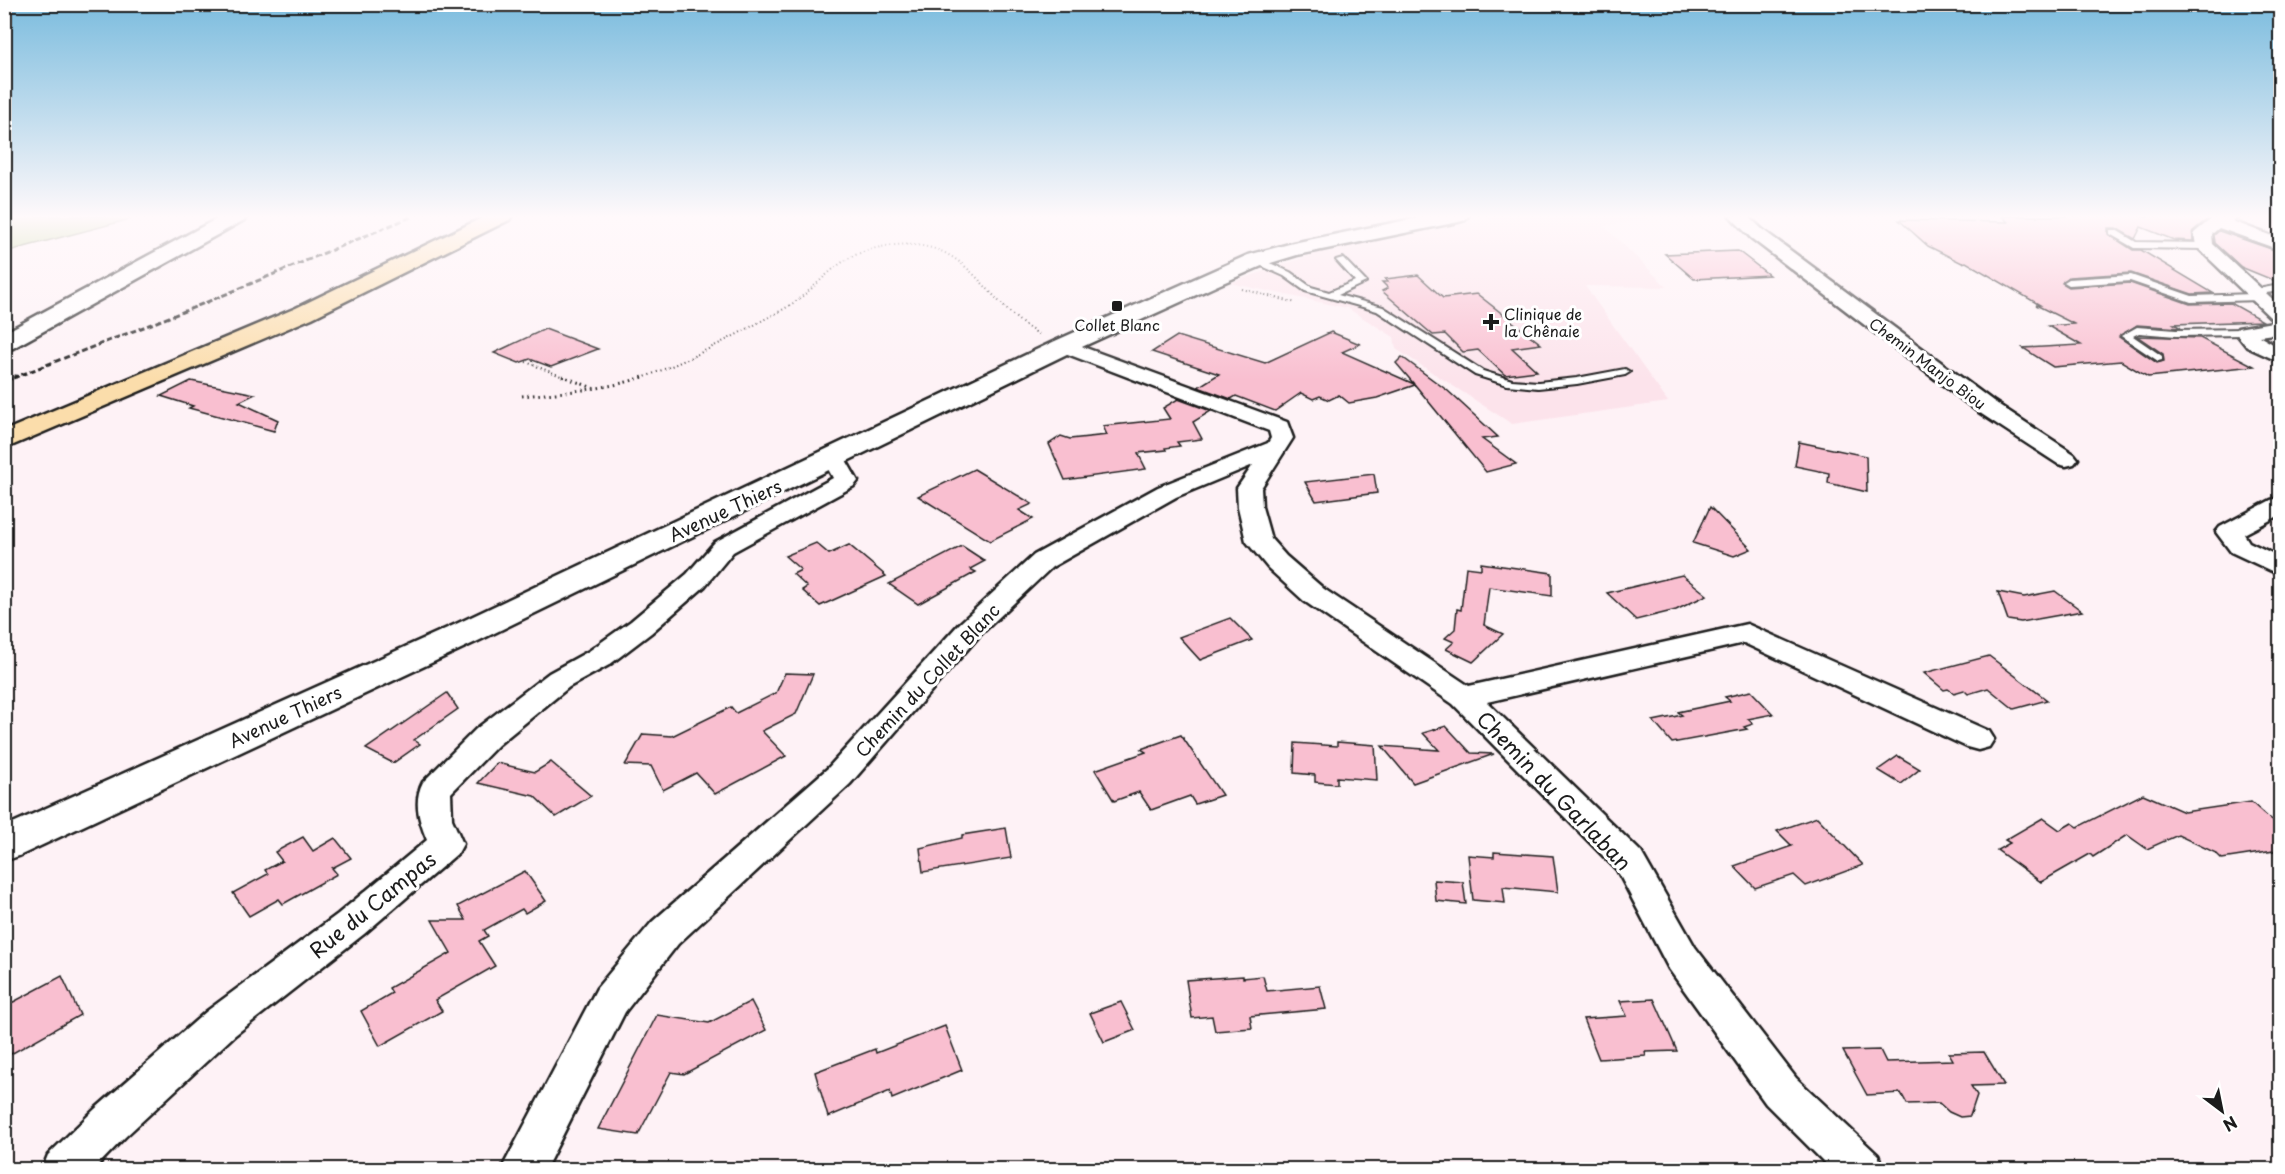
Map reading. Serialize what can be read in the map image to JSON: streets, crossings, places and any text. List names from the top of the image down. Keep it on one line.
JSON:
{"streets":{"main road":["Avenue Thiers"],"street":["Chemin Manjo Biou","Chemin du Collet Blanc","Chemin du Garlaban","Rue du Campas"]},"crossings":[["Avenue Thiers","Rue du Campas"],["Chemin du Collet Blanc","Chemin du Garlaban"]],"places":{"transit":["Collet Blanc"],"health":["Clinique de la Chênaie"]},"north":"bottom right"}
